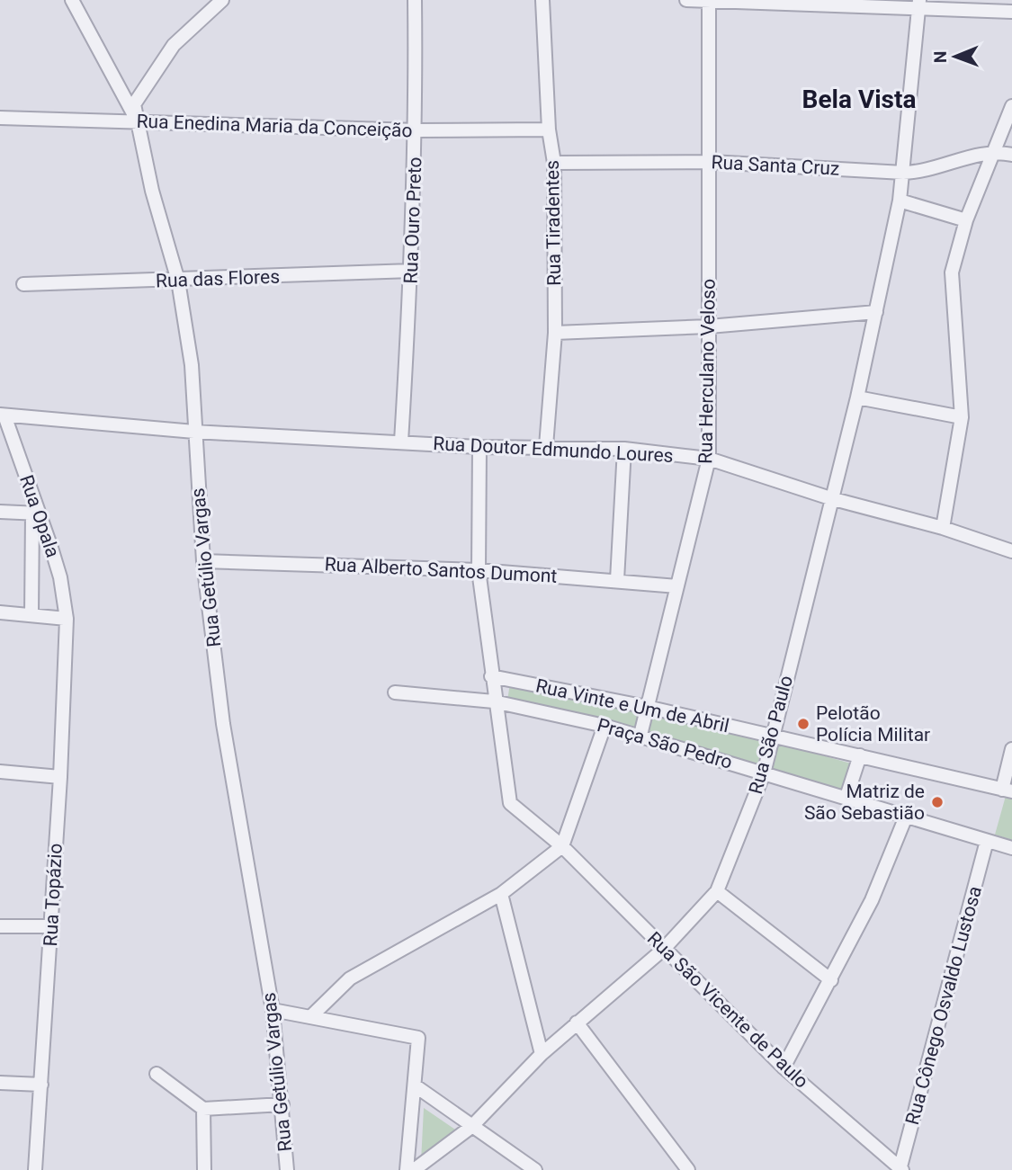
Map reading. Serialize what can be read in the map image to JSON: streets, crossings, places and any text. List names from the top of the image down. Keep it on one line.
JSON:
{"streets":{"street":["Rua Enedina Maria da Conceição","Rua Santa Cruz","Rua Ouro Preto","Rua Tiradentes","Rua das Flores","Rua Herculano Veloso","Rua Doutor Edmundo Loures","Rua Opala","Rua Getúlio Vargas","Rua Alberto Santos Dumont","Rua Vinte e Um de Abril","Rua São Paulo","Praça São Pedro","Rua Topázio","Rua Cônego Osvaldo Lustosa","Rua São Vicente de Paulo"]},"crossings":[["Rua Enedina Maria da Conceição","Rua Ouro Preto"],["Rua Enedina Maria da Conceição","Rua Tiradentes"],["Rua Enedina Maria da Conceição","Rua Getúlio Vargas"],["Rua Santa Cruz","Rua Tiradentes"],["Rua Santa Cruz","Rua Herculano Veloso"],["Rua Santa Cruz","Rua São Paulo"],["Rua Ouro Preto","Rua das Flores"],["Rua Ouro Preto","Rua Doutor Edmundo Loures"],["Rua Tiradentes","Rua Doutor Edmundo Loures"],["Rua das Flores","Rua Getúlio Vargas"],["Rua Herculano Veloso","Rua Doutor Edmundo Loures"],["Rua Herculano Veloso","Rua Alberto Santos Dumont"],["Rua Herculano Veloso","Rua Vinte e Um de Abril"],["Rua Herculano Veloso","Praça São Pedro"],["Rua Doutor Edmundo Loures","Rua Opala"],["Rua Doutor Edmundo Loures","Rua Getúlio Vargas"],["Rua Doutor Edmundo Loures","Rua São Paulo"],["Rua Doutor Edmundo Loures","Rua São Vicente de Paulo"],["Rua Opala","Rua Topázio"],["Rua Getúlio Vargas","Rua Alberto Santos Dumont"],["Rua Alberto Santos Dumont","Rua São Vicente de Paulo"],["Rua Vinte e Um de Abril","Rua São Paulo"],["Rua Vinte e Um de Abril","Rua São Vicente de Paulo"],["Rua São Paulo","Praça São Pedro"],["Rua São Paulo","Rua São Vicente de Paulo"],["Praça São Pedro","Rua Cônego Osvaldo Lustosa"],["Praça São Pedro","Rua São Vicente de Paulo"],["Rua Cônego Osvaldo Lustosa","Rua São Vicente de Paulo"]],"districts":["Bela Vista"],"places":["Pelotão Polícia Militar","Matriz de São Sebastião"],"north":"left"}
